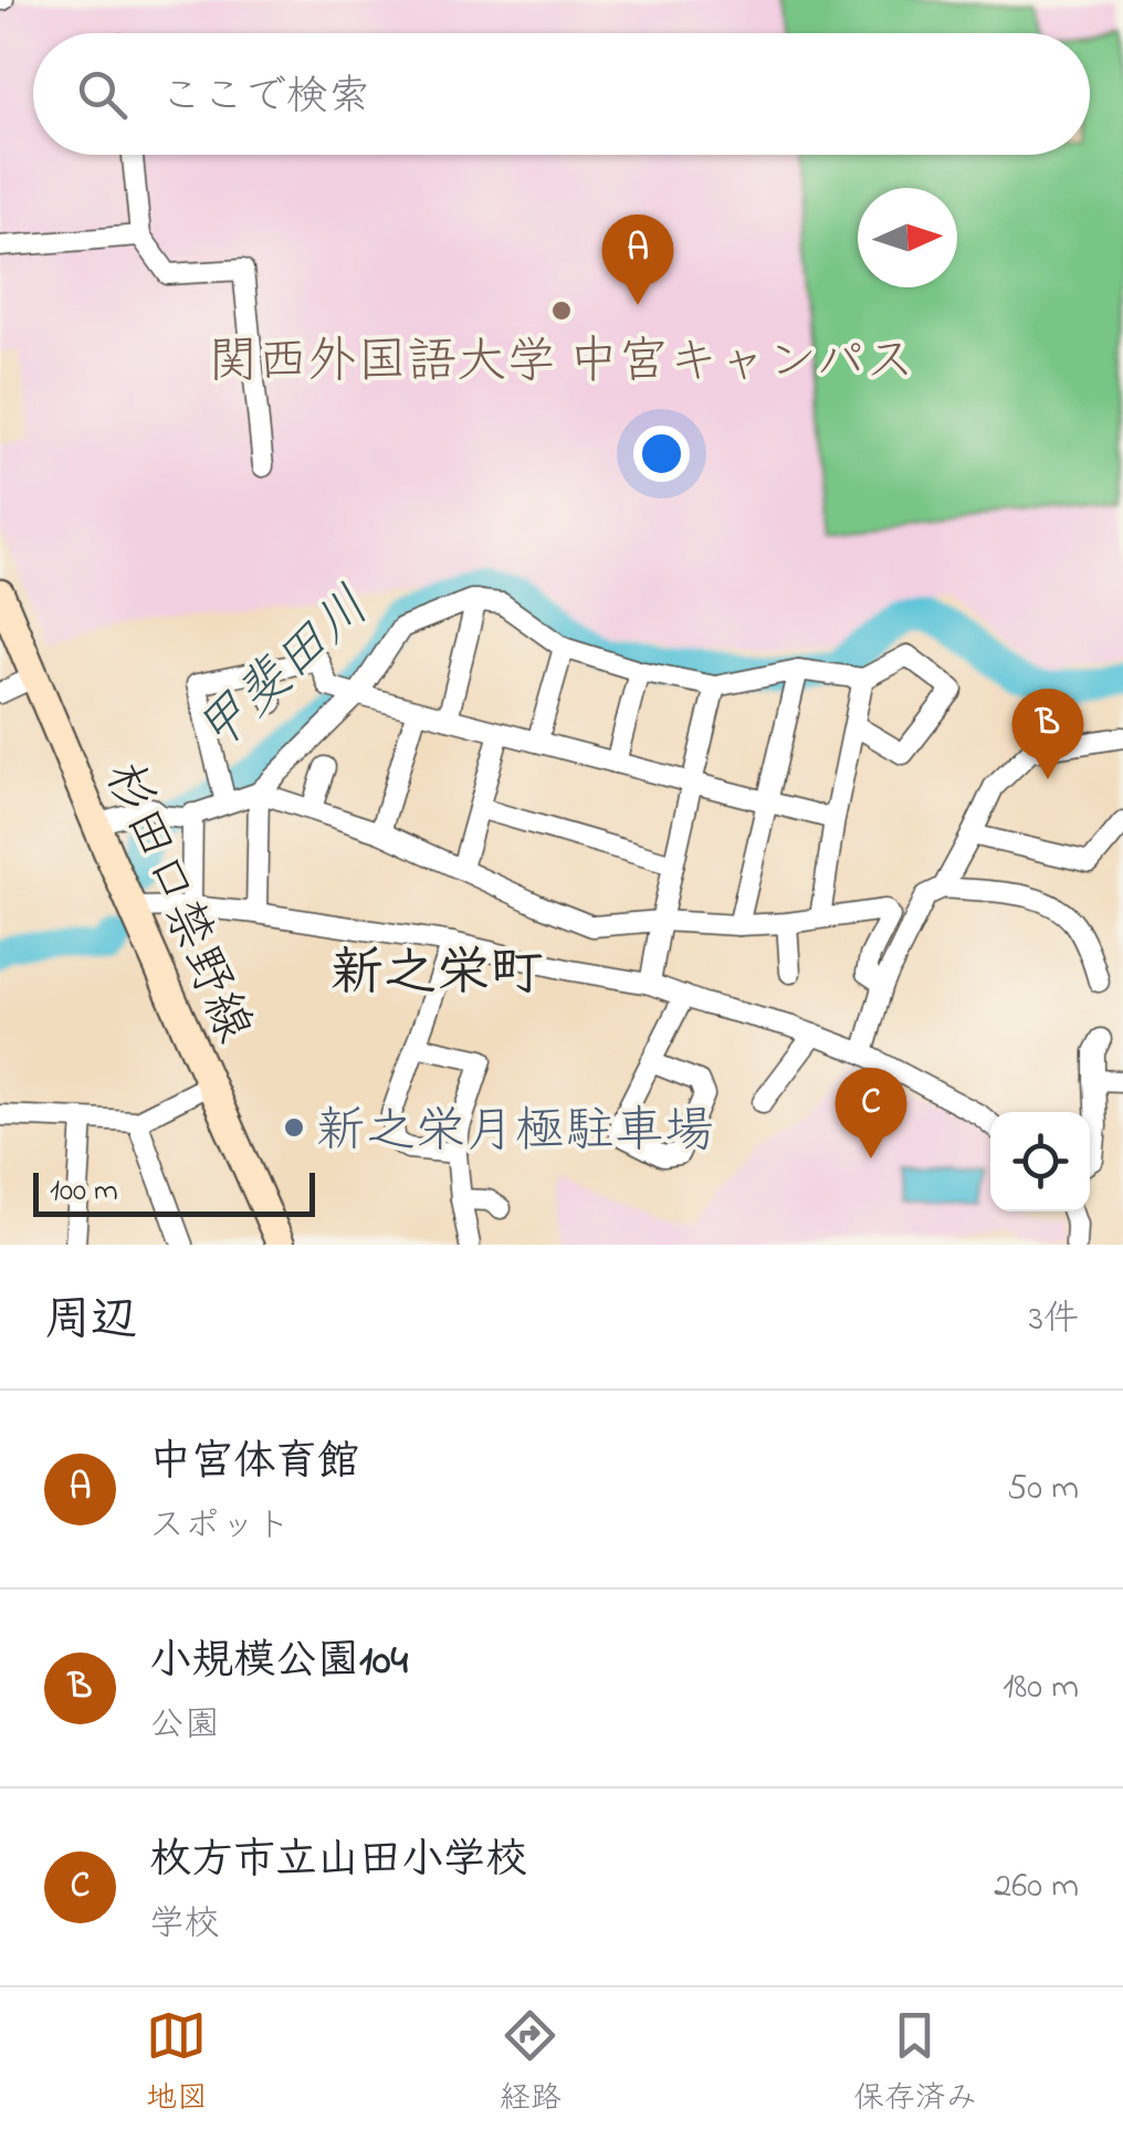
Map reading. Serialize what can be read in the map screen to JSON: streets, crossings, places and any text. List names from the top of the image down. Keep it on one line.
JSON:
{"streets":{"main road":["杉田口禁野線"]},"districts":["新之栄町"],"water":["甲斐田川"],"places":["関西外国語大学 中宮キャンパス","新之栄月極駐車場"],"scale_bar":"100 m","north":"right","page":{"search":"ここで検索","pins":["A","B","C"],"scale":"100 m","heading":["周辺","3件"],"list":[{"mark":"A","name":"中宮体育館","note":"スポット","value":"50 m"},{"mark":"B","name":"小規模公園104","note":"公園","value":"180 m"},{"mark":"C","name":"枚方市立山田小学校","note":"学校","value":"260 m"}],"nav":["地図","経路","保存済み"]}}
